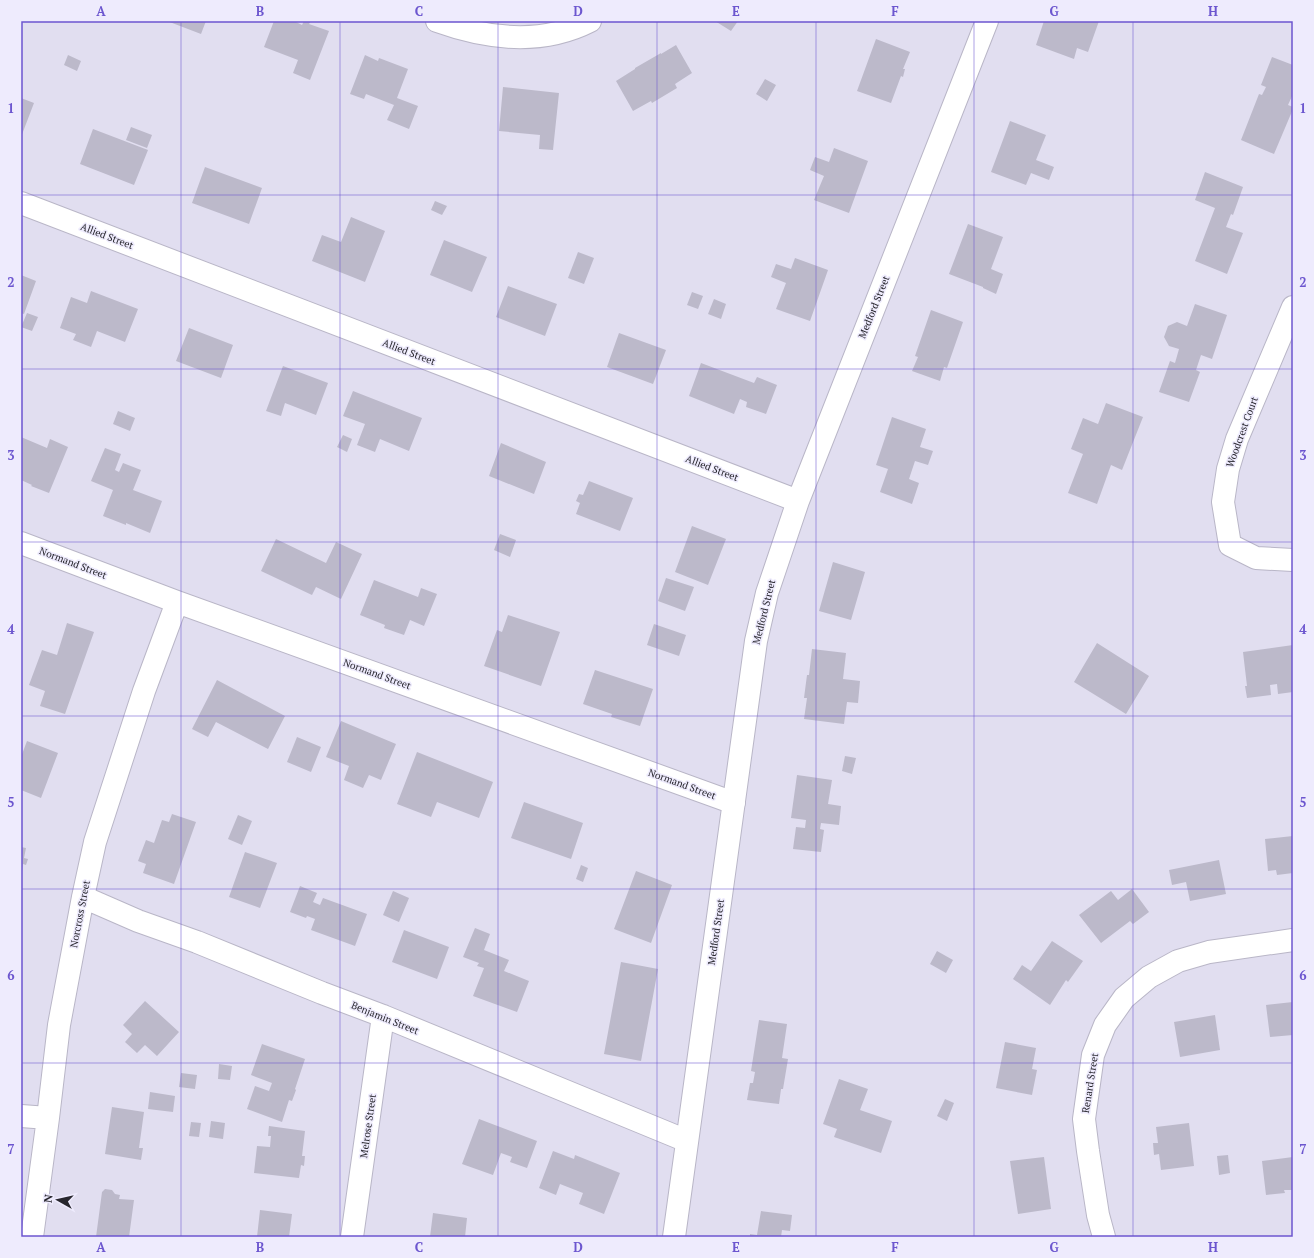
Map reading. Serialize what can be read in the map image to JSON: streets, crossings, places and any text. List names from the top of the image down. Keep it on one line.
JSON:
{"streets":{"street":["Allied Street","Medford Street","Woodcrest Court","Normand Street","Norcross Street","Benjamin Street","Renard Street","Melrose Street"]},"crossings":[["Allied Street","Medford Street"],["Medford Street","Normand Street"],["Medford Street","Benjamin Street"],["Normand Street","Norcross Street"],["Norcross Street","Benjamin Street"],["Benjamin Street","Melrose Street"]],"north":"left","grid":{"columns":["A","B","C","D","E","F","G","H"],"rows":["1","2","3","4","5","6","7"]}}
